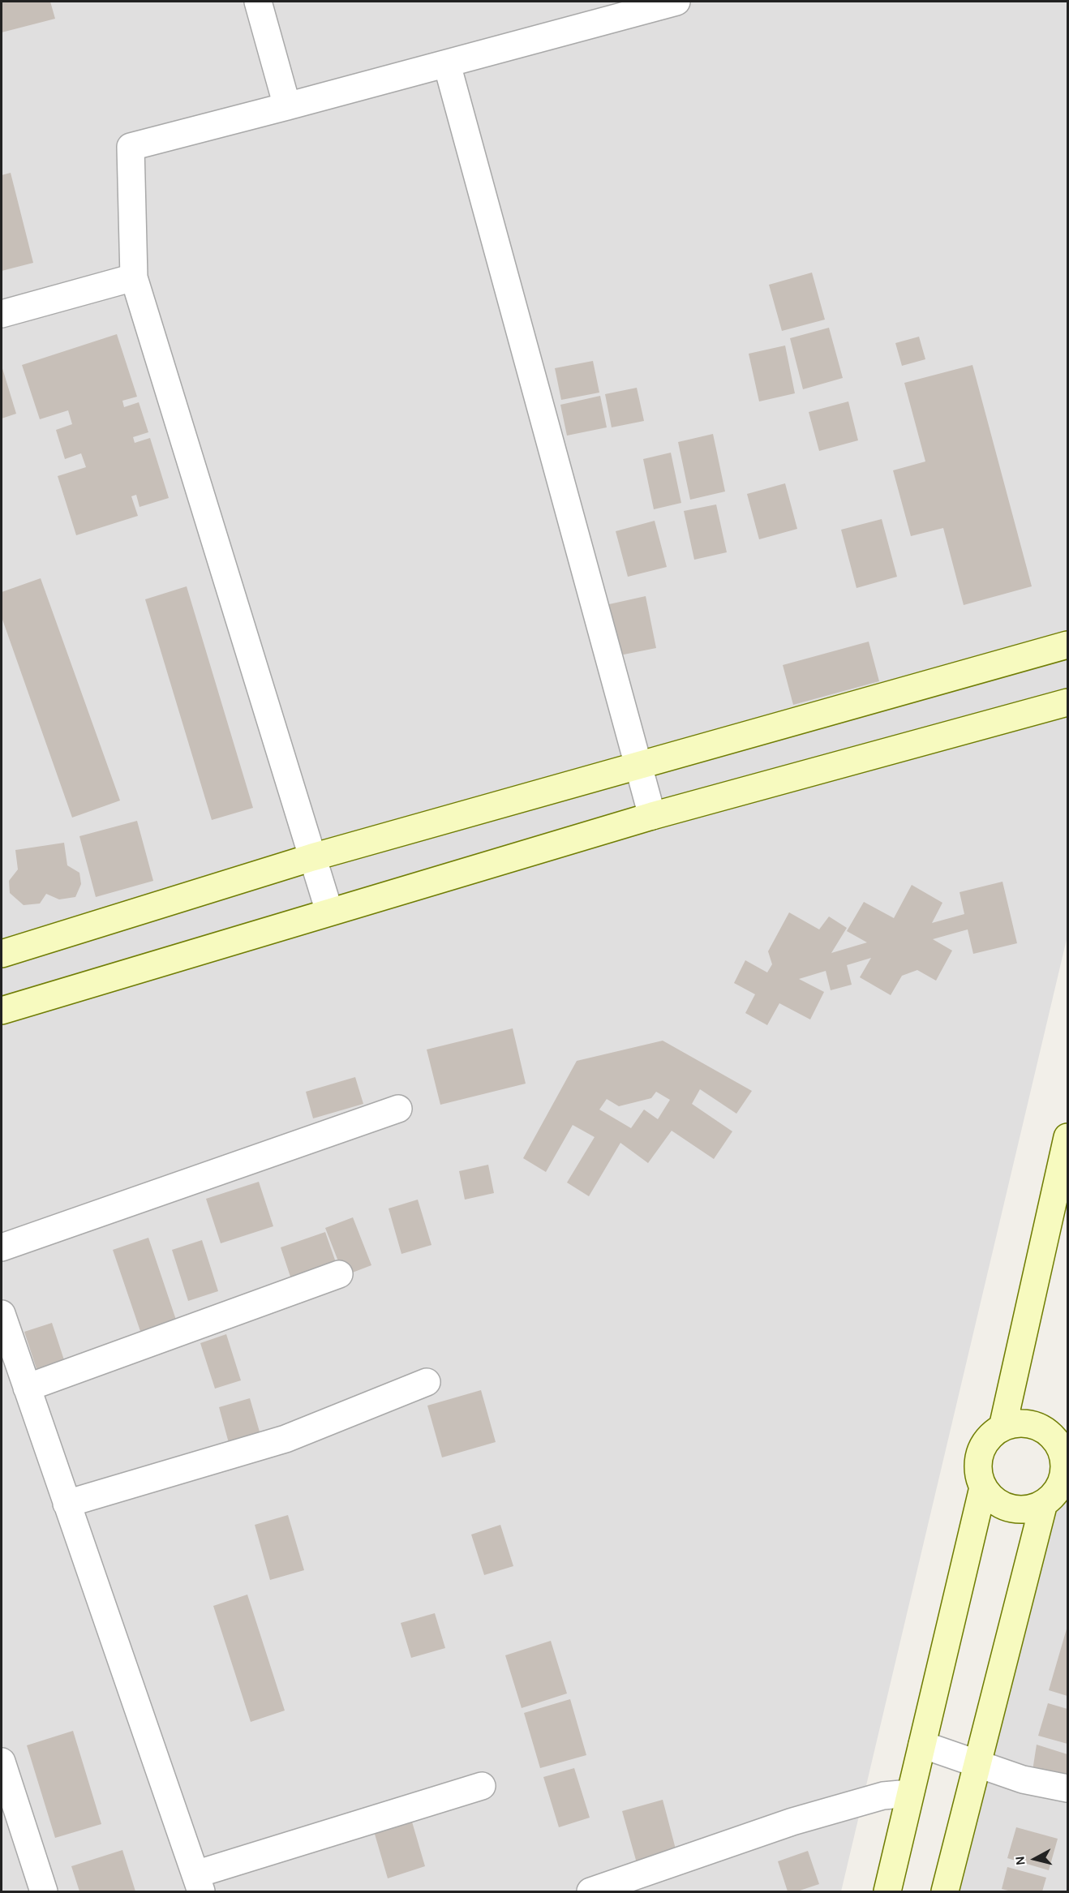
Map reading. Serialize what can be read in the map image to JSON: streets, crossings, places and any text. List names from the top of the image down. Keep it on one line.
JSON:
{"north":"left"}
